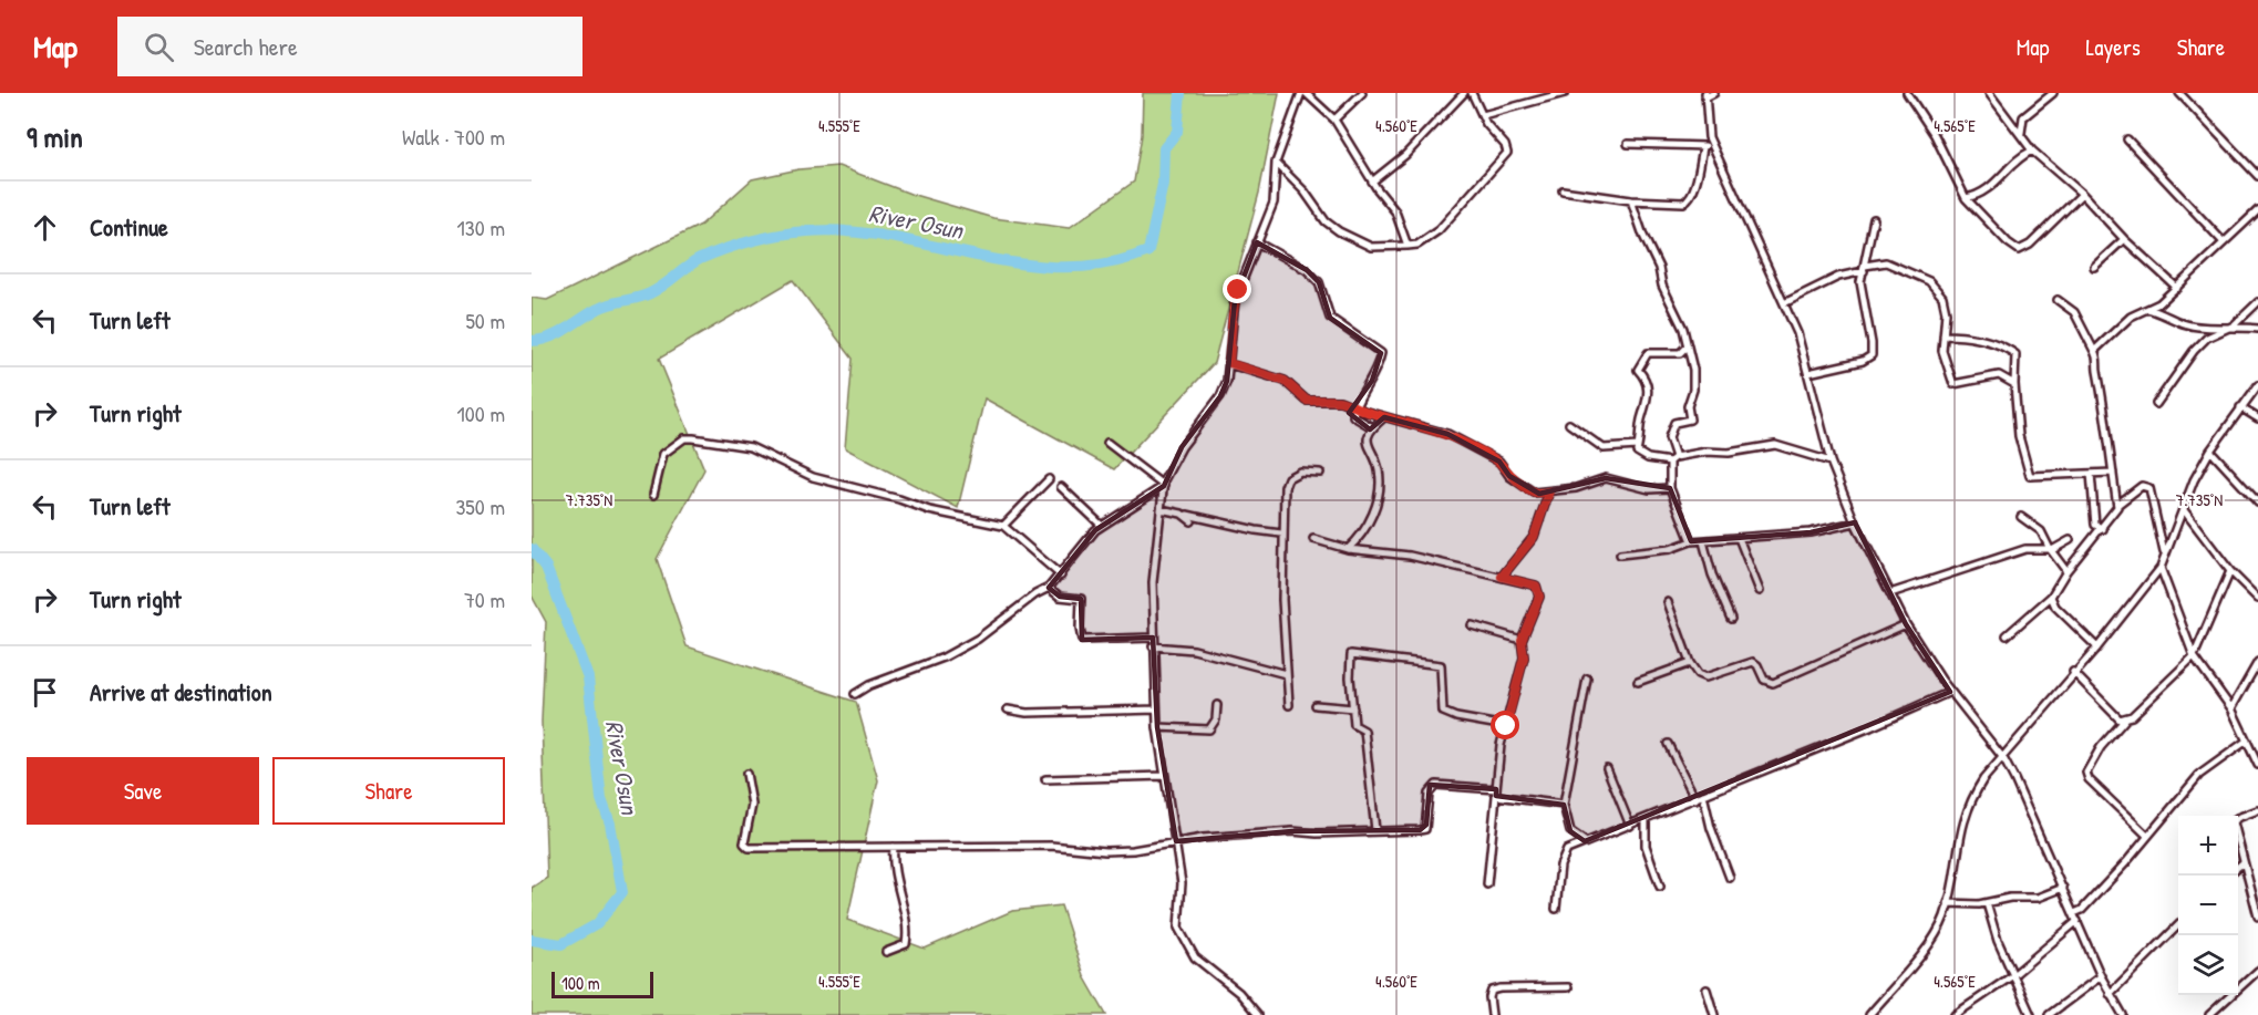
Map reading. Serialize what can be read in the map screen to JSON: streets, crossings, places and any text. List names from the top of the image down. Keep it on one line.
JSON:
{"water":["River Osun"],"scale_bar":"100 m","page":{"header":"Map","search":"Search here","nav":["Map","Layers","Share"],"heading":["9 min","Walk · 700 m"],"list":[["Continue","130 m"],["Turn left","50 m"],["Turn right","100 m"],["Turn left","350 m"],["Turn right","70 m"],"Arrive at destination"],"buttons":["Save","Share"],"map_buttons":["+","−"],"scale":"100 m"},"coordinates":["4.555°E","4.560°E","4.565°E","7.735°N"]}
